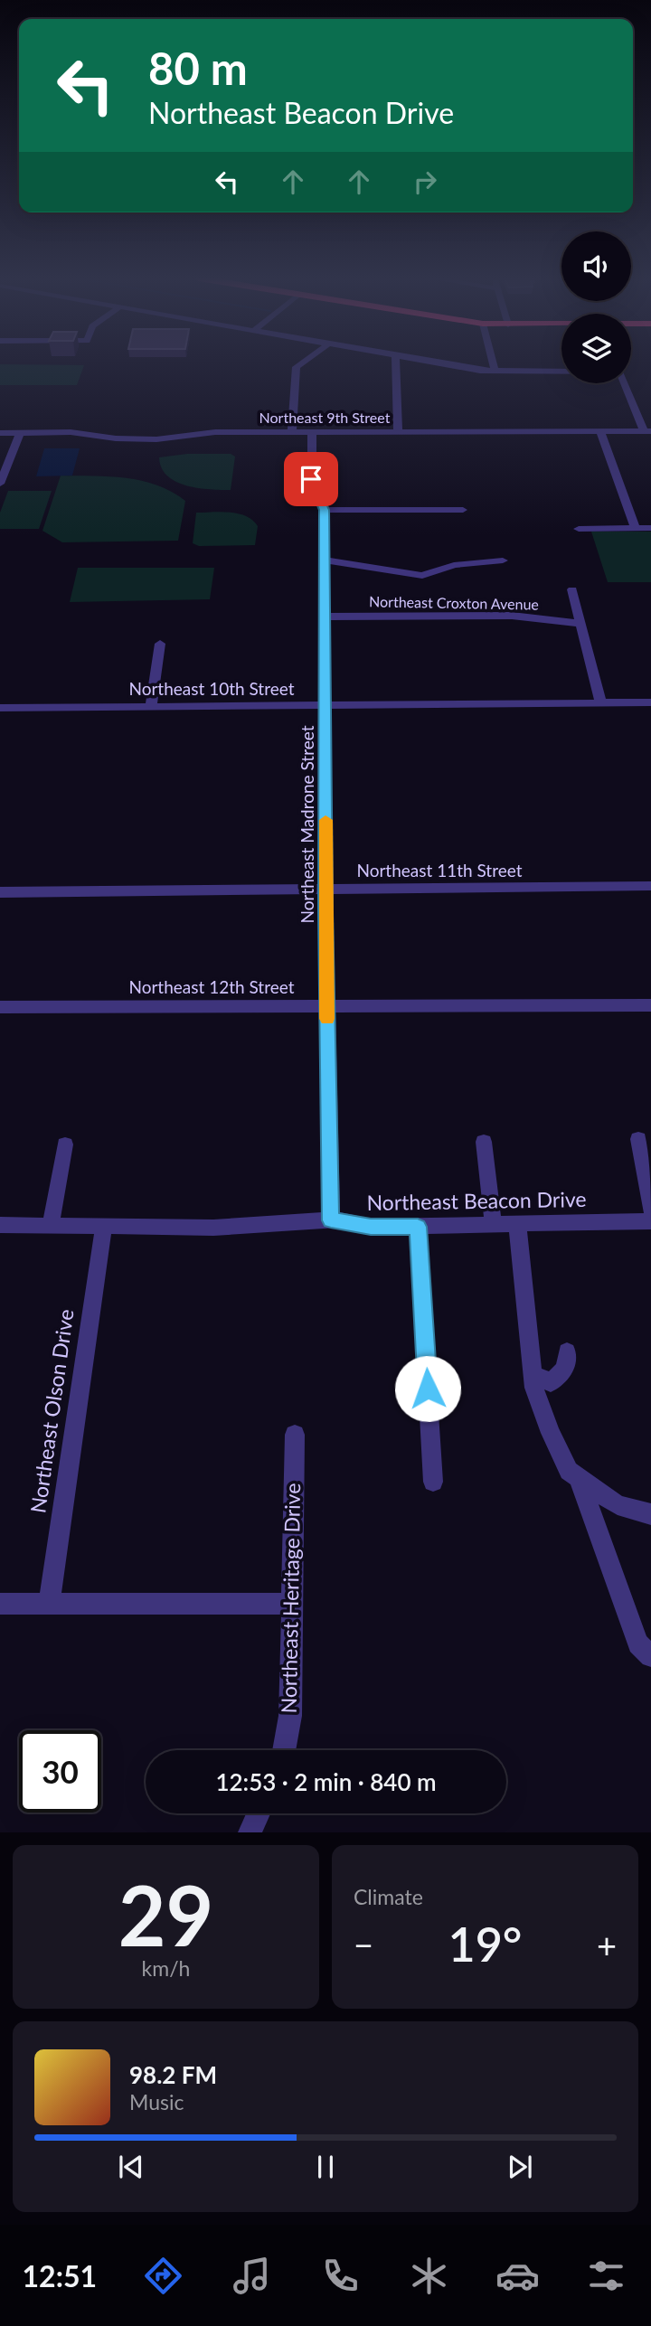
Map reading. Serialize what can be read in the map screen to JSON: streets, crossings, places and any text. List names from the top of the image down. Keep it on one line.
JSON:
{"streets":{"street":["Northeast 9th Street","Northeast Croxton Avenue","Northeast 10th Street","Northeast Madrone Street","Northeast 11th Street","Northeast 12th Street","Northeast Beacon Drive","Northeast Olson Drive","Northeast Heritage Drive"]},"crossings":[["Northeast 9th Street","Northeast Madrone Street"],["Northeast Croxton Avenue","Northeast Madrone Street"],["Northeast 10th Street","Northeast Madrone Street"],["Northeast Madrone Street","Northeast 11th Street"],["Northeast Madrone Street","Northeast 12th Street"],["Northeast Madrone Street","Northeast Beacon Drive"],["Northeast Beacon Drive","Northeast Olson Drive"]],"page":{"turn":["80 m","Northeast Beacon Drive"],"limit":"30","trip":"12:53 · 2 min · 840 m","tile":[["29","km/h"],"Climate"],"heat":["−","19°","+"],"song":["98.2 FM","Music"],"tabs":"12:51"}}
